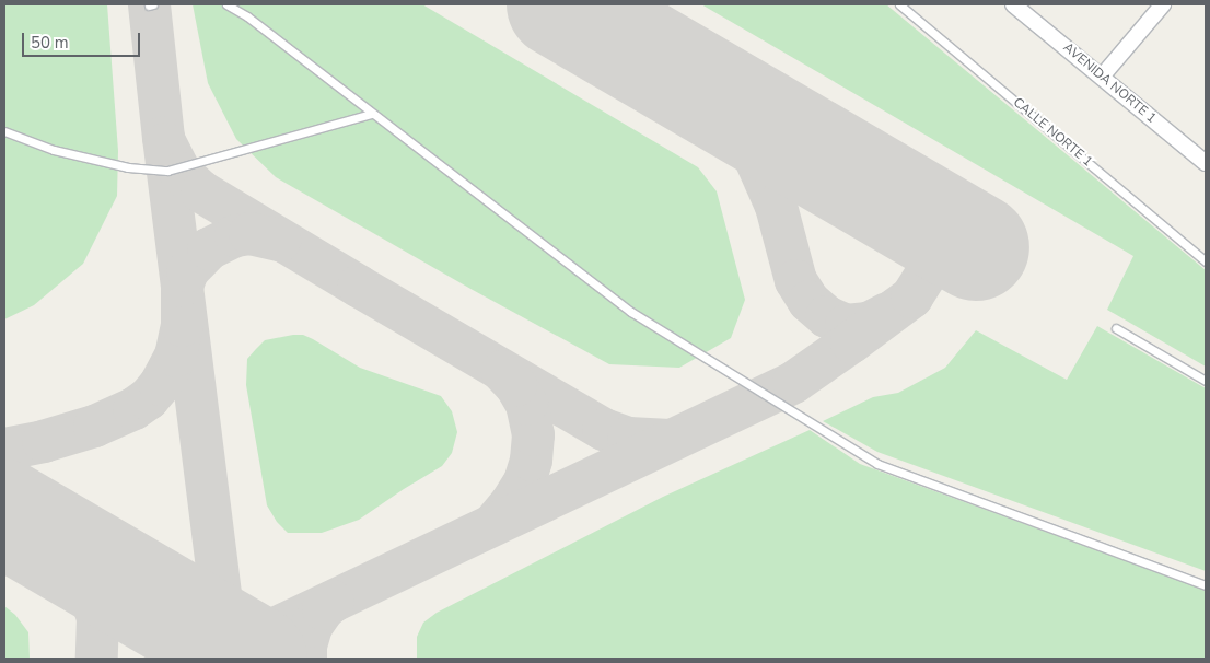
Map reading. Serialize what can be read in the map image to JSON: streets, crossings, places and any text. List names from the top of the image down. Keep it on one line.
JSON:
{"streets":{"street":["AVENIDA NORTE 1"],"lane":["CALLE NORTE 1"]},"scale_bar":"50 m"}
